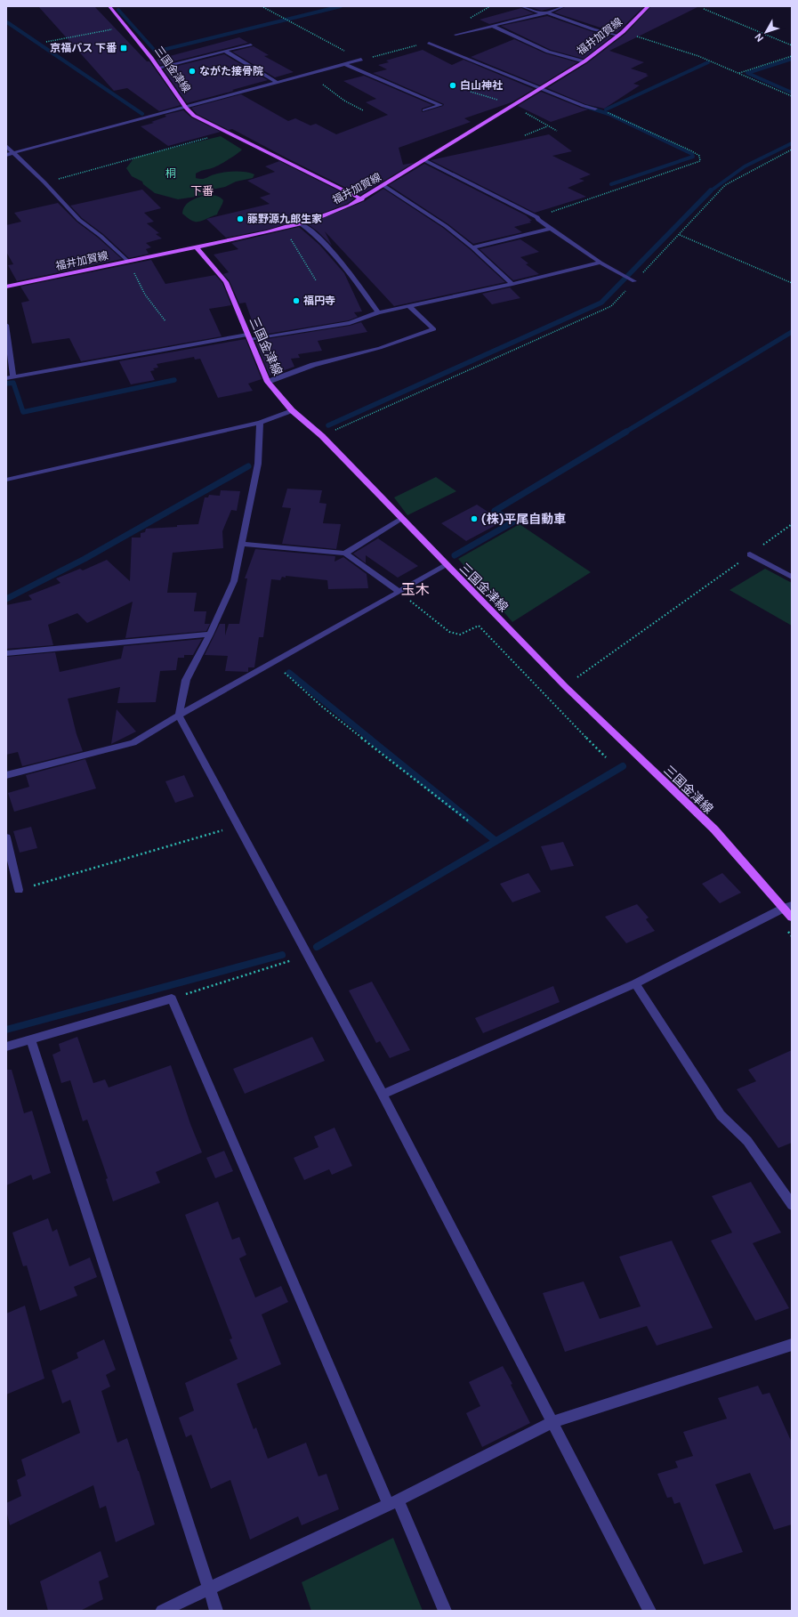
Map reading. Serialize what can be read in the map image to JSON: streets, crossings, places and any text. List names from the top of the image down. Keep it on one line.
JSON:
{"streets":{"main road":["福井加賀線","三国金津線"]},"crossings":[["福井加賀線","三国金津線"]],"districts":["下番","玉木"],"parks":["桐"],"places":{"transit":["京福バス 下番"],"other":["ながた接骨院","白山神社","藤野源九郎生家","福円寺","(株)平尾自動車"]},"north":"bottom left"}
